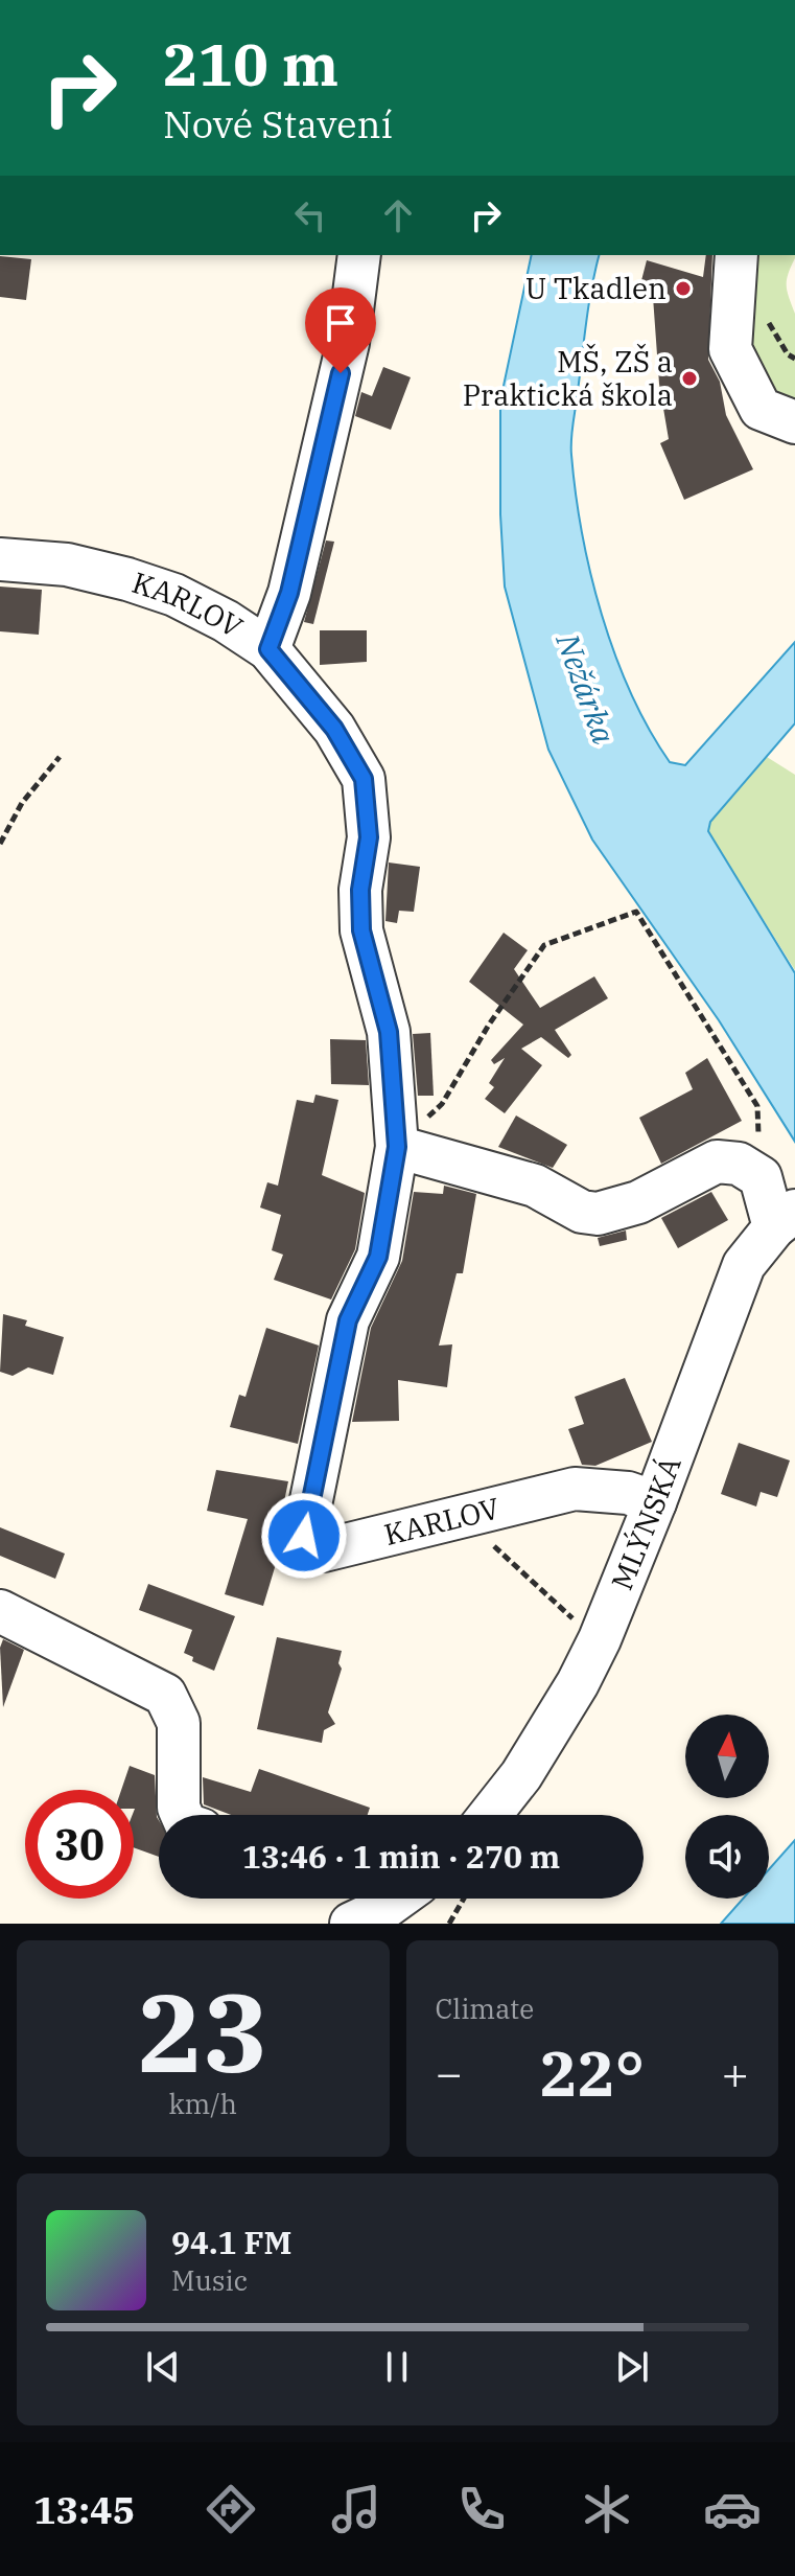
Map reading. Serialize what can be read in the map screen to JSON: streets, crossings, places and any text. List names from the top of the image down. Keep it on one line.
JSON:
{"streets":{"street":["KARLOV","MLÝNSKÁ"]},"crossings":[["KARLOV","MLÝNSKÁ"]],"water":["Nežárka"],"places":["U Tkadlen","MŠ, ZŠ a Praktická škola"],"north":"top","page":{"turn":["210 m","Nové Stavení"],"limit":"30","trip":"13:46 · 1 min · 270 m","tile":[["23","km/h"],"Climate"],"heat":["−","22°","+"],"song":["94.1 FM","Music"],"tabs":"13:45"}}
